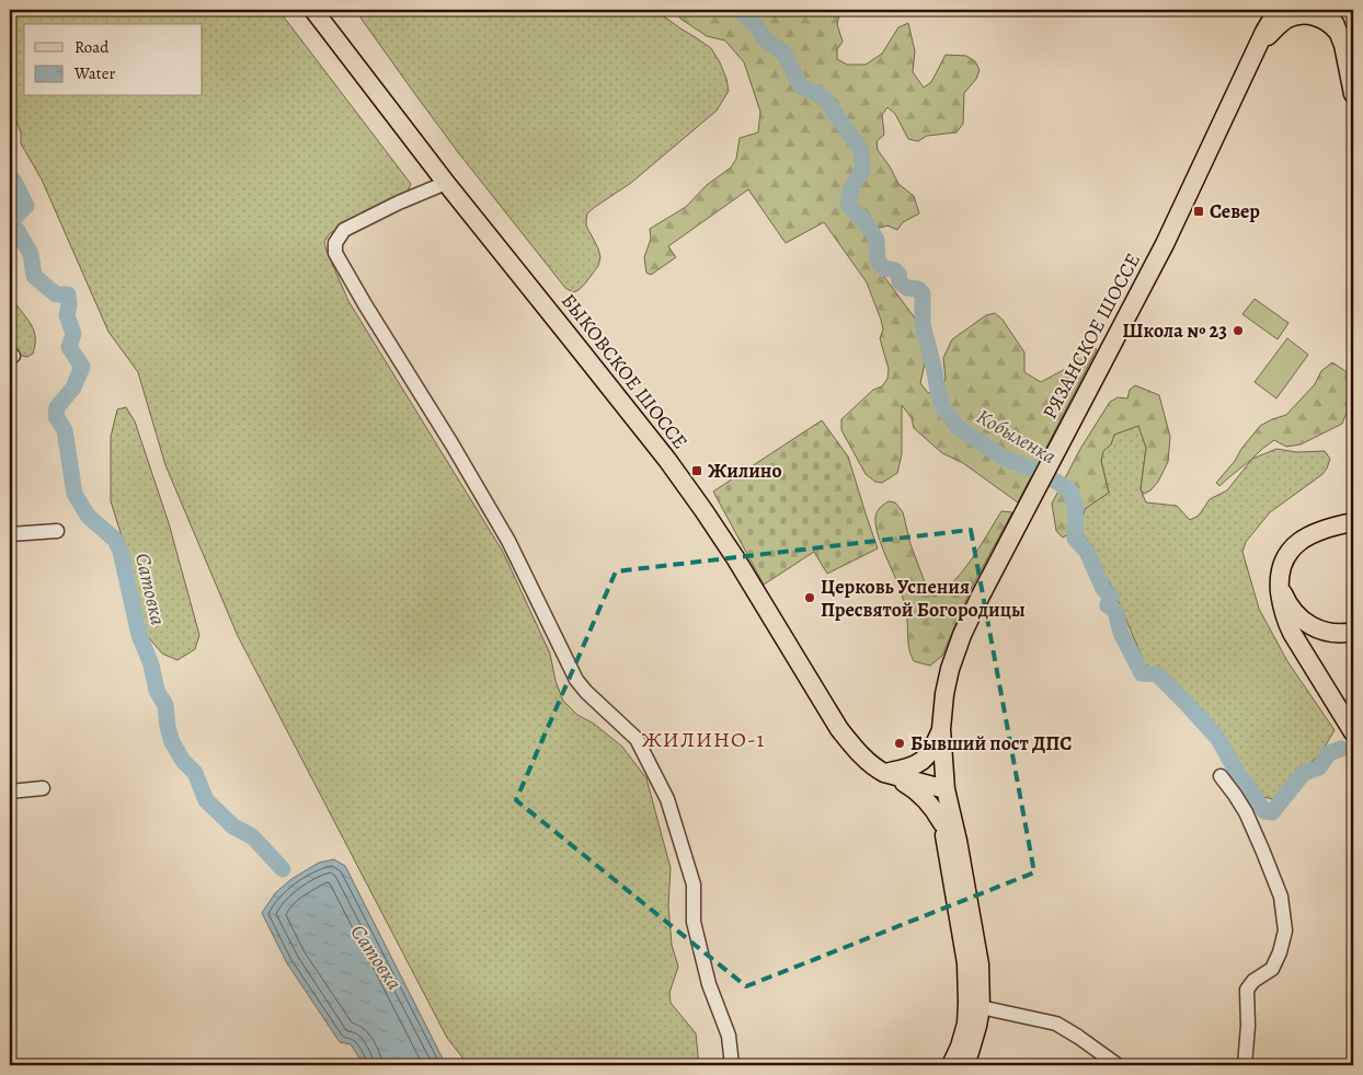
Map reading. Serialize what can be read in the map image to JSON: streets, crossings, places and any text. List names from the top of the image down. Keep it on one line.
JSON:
{"streets":{"main road":["РЯЗАНСКОЕ ШОССЕ","БЫКОВСКОЕ ШОССЕ"]},"crossings":[["РЯЗАНСКОЕ ШОССЕ","БЫКОВСКОЕ ШОССЕ"]],"districts":["ЖИЛИНО-1"],"water":["Кобыленка","Сатовка"],"places":{"transit":["Север","Жилино"],"other":["Школа № 23","Церковь Успения Пресвятой Богородицы","Бывший пост ДПС"]},"legend":["Road","Water"]}
